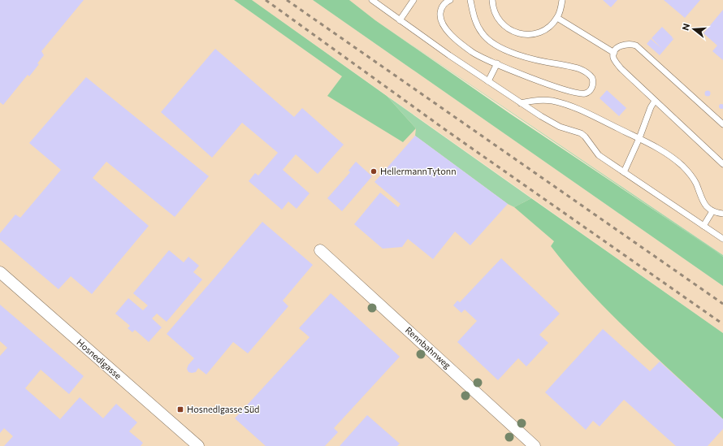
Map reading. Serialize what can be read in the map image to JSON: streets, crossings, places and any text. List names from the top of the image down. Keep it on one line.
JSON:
{"streets":{"street":["Rennbahnweg","Hosnedlgasse"]},"places":{"other":["HellermannTytonn"],"transit":["Hosnedlgasse Süd"]},"north":"left"}
